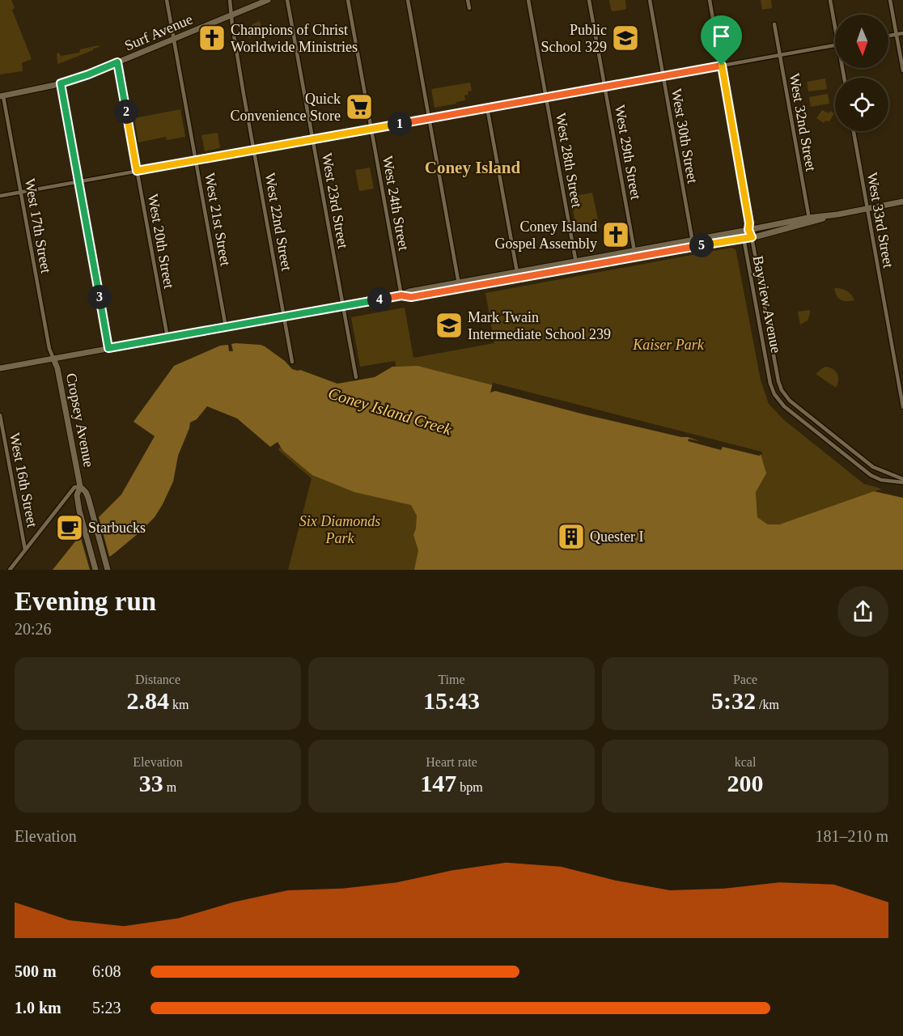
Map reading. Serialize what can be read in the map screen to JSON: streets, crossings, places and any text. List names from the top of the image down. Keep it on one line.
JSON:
{"streets":{"main road":["Surf Avenue","Cropsey Avenue"],"street":["West 32nd Street","West 30th Street","West 29th Street","West 28th Street","West 23rd Street","West 24th Street","West 21st Street","West 33rd Street","West 22nd Street","West 17th Street","West 20th Street","Bayview Avenue","West 16th Street"]},"crossings":[["Surf Avenue","West 21st Street"],["Surf Avenue","West 22nd Street"],["Surf Avenue","West 17th Street"],["Surf Avenue","West 20th Street"],["West 17th Street","Cropsey Avenue"]],"districts":["Coney Island"],"water":["Coney Island Creek"],"parks":["Kaiser Park","Six Diamonds Park"],"places":{"church":["Chanpions of Christ Worldwide Ministries","Coney Island Gospel Assembly"],"school or university":["Public School 329","Mark Twain Intermediate School 239"],"supermarket":["Quick Convenience Store"],"cafe":["Starbucks"],"building":["Quester I"]},"north":"bottom","page":{"pins":["2","1","5","3","4"],"heading":["Evening run","20:26"],"stats":[["Distance","2.84 km"],["Time","15:43"],["Pace","5:32 /km"],["Elevation","33 m"],["Heart rate","147 bpm"],["kcal","200"]],"chart":["Elevation","181–210 m"],"list":[{"name":"500 m","note":"6:08"},{"name":"1.0 km","note":"5:23"}]}}
